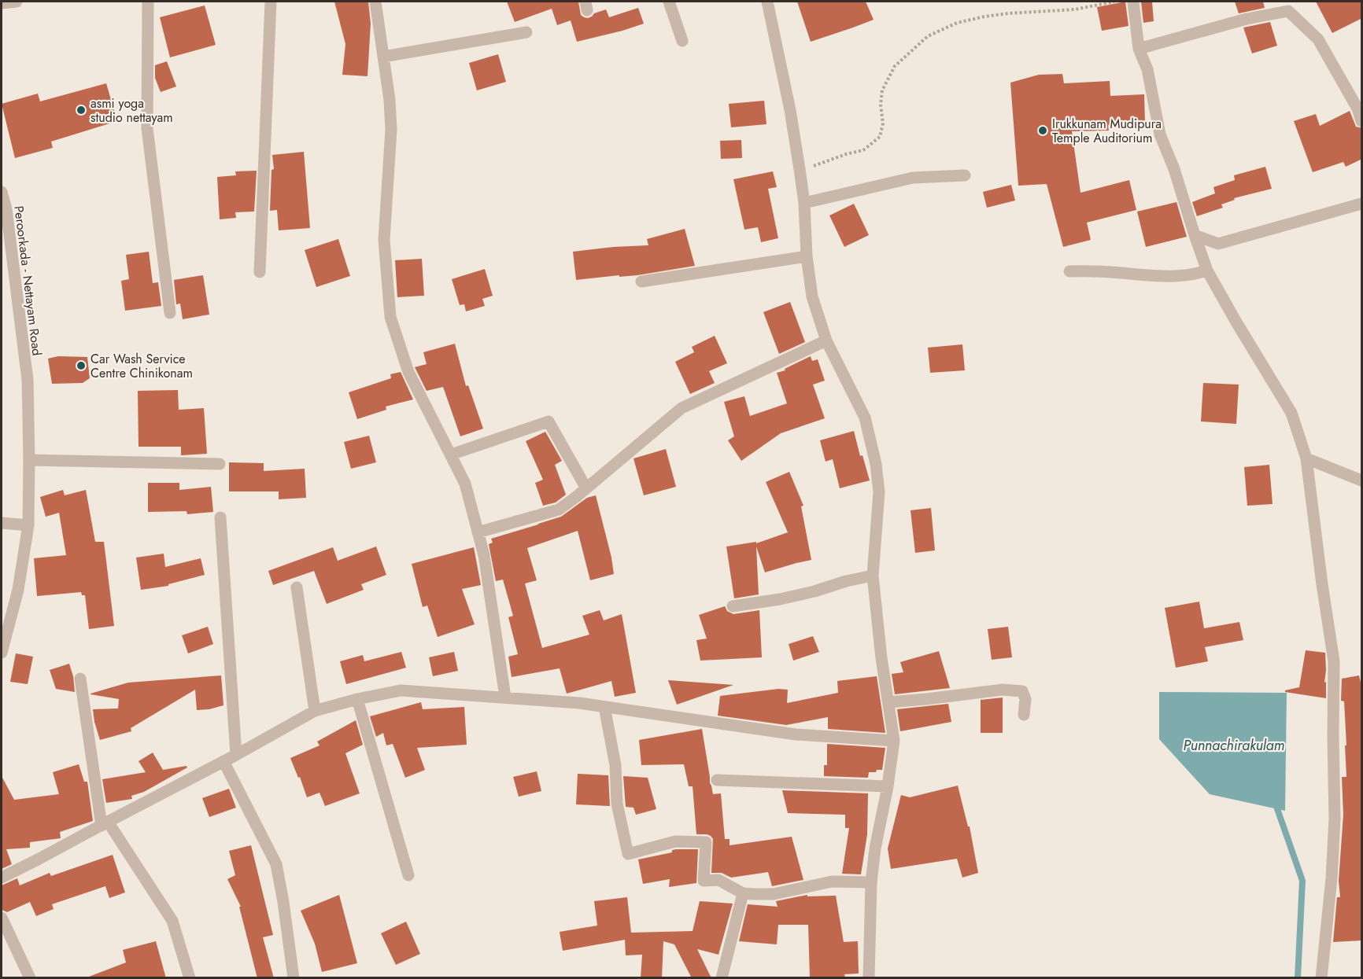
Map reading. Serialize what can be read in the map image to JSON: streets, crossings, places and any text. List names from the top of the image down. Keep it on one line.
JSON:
{"streets":{"street":["Peroorkada - Nettayam Road"]},"water":["Punnachirakulam"],"places":["asmi yoga studio nettayam","Irukkunam Mudipura Temple Auditorium","Car Wash Service Centre Chinikonam"]}
